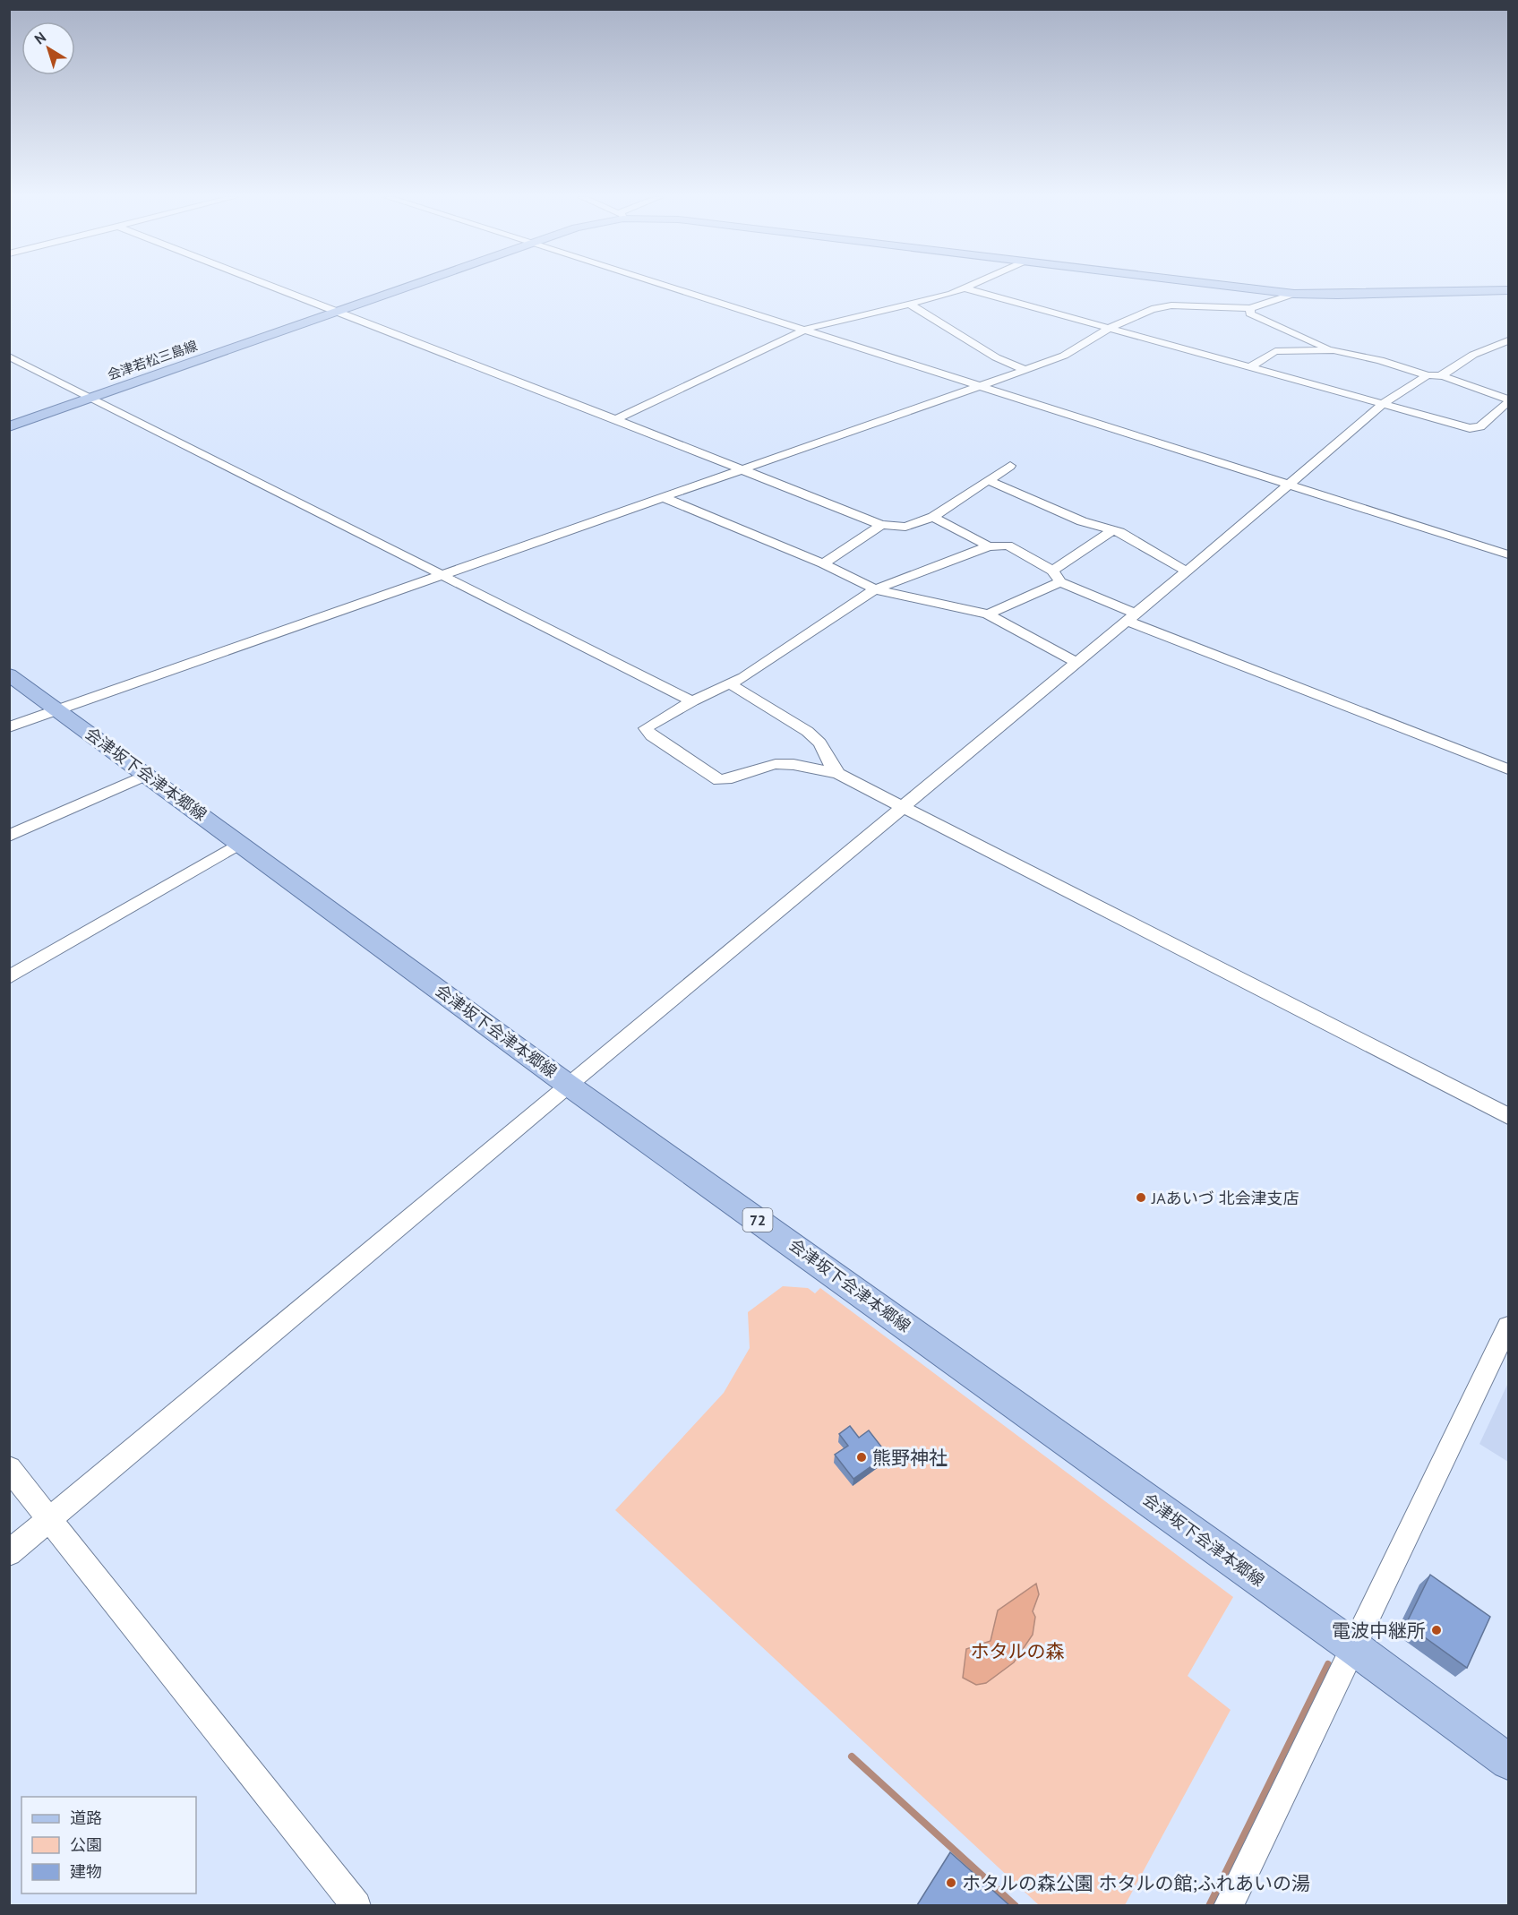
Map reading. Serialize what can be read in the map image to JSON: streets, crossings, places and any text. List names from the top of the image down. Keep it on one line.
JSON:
{"streets":{"main road":["会津若松三島線","会津坂下会津本郷線","72"]},"parks":["ホタルの森"],"places":["JAあいづ 北会津支店","熊野神社","電波中継所","ホタルの森公園 ホタルの館;ふれあいの湯"],"legend":["道路","公園","建物"],"north":"top left"}
